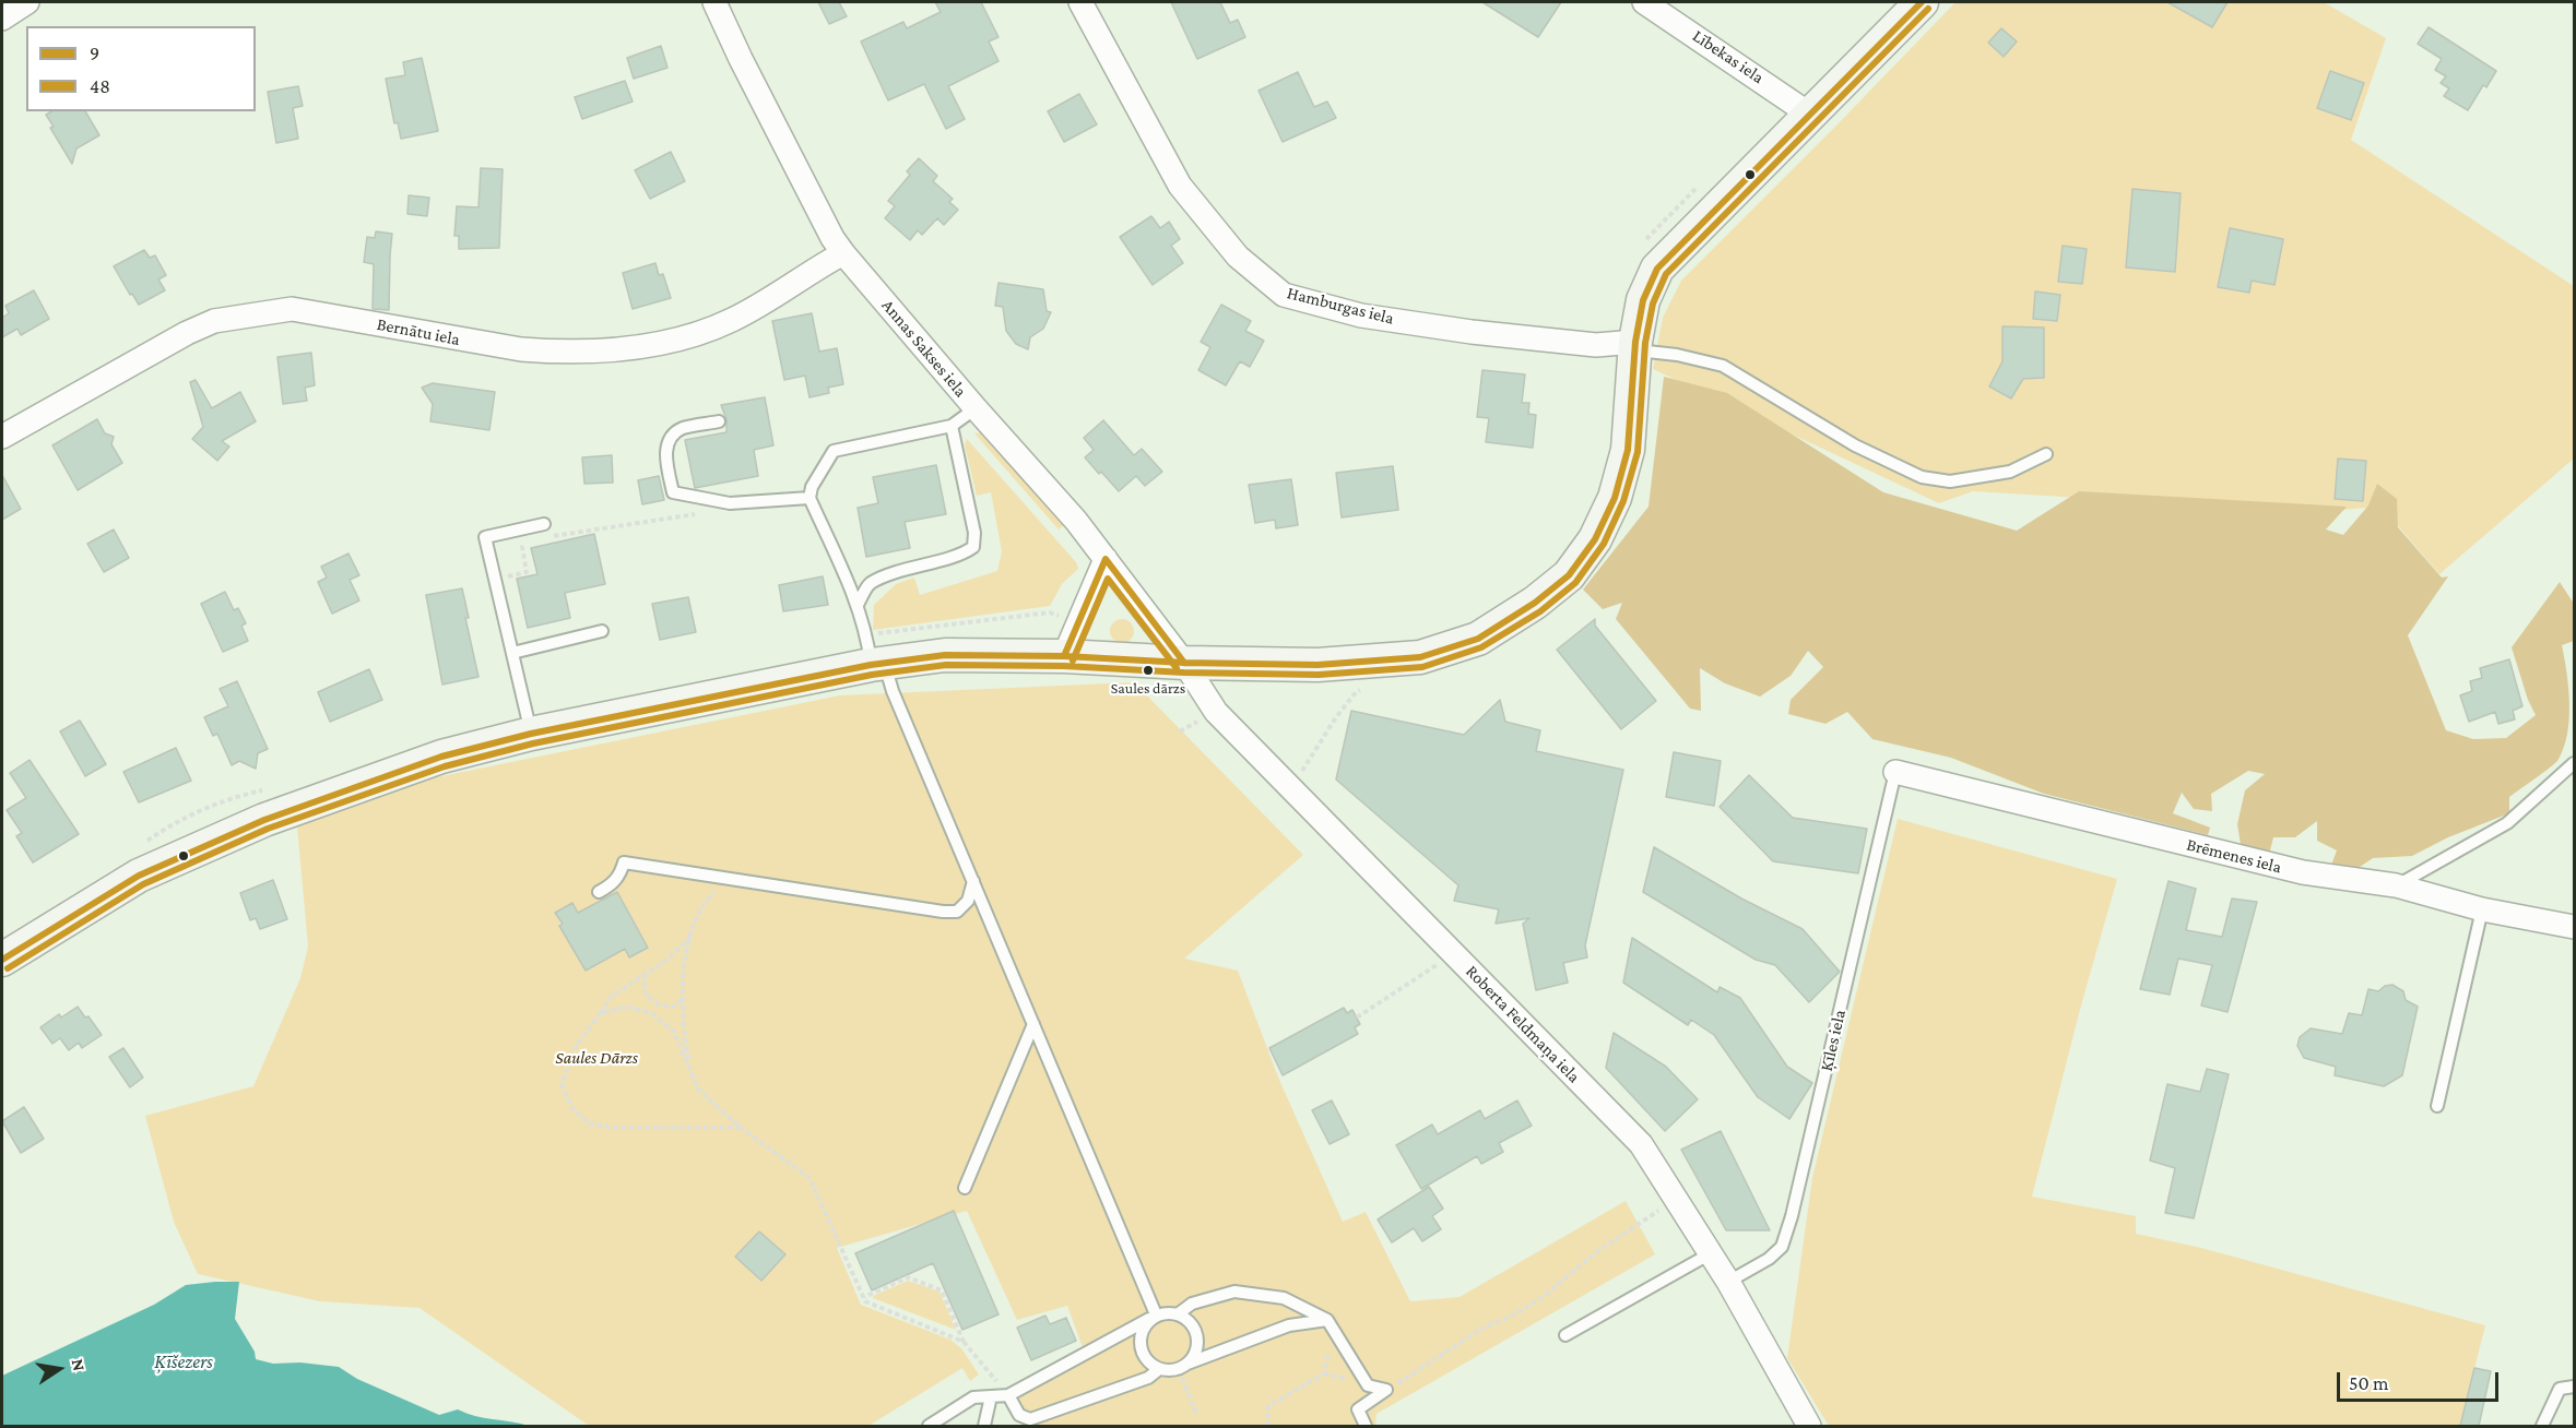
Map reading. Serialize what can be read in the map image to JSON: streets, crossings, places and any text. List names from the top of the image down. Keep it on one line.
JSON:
{"streets":{"street":["Lībekas iela","Hamburgas iela","Bernātu iela","Annas Sakses iela","Brēmenes iela","Roberta Feldmaņa iela"],"lane":["Ķīles iela"]},"crossings":[["Bernātu iela","Annas Sakses iela"],["Annas Sakses iela","Roberta Feldmaņa iela"],["Brēmenes iela","Ķīles iela"],["Roberta Feldmaņa iela","Ķīles iela"]],"water":["Ķīšezers"],"parks":["Saules Dārzs"],"places":["Saules dārzs"],"lines":["transit line 9","transit line 48"],"legend":["9","48"],"scale_bar":"50 m","north":"right"}
